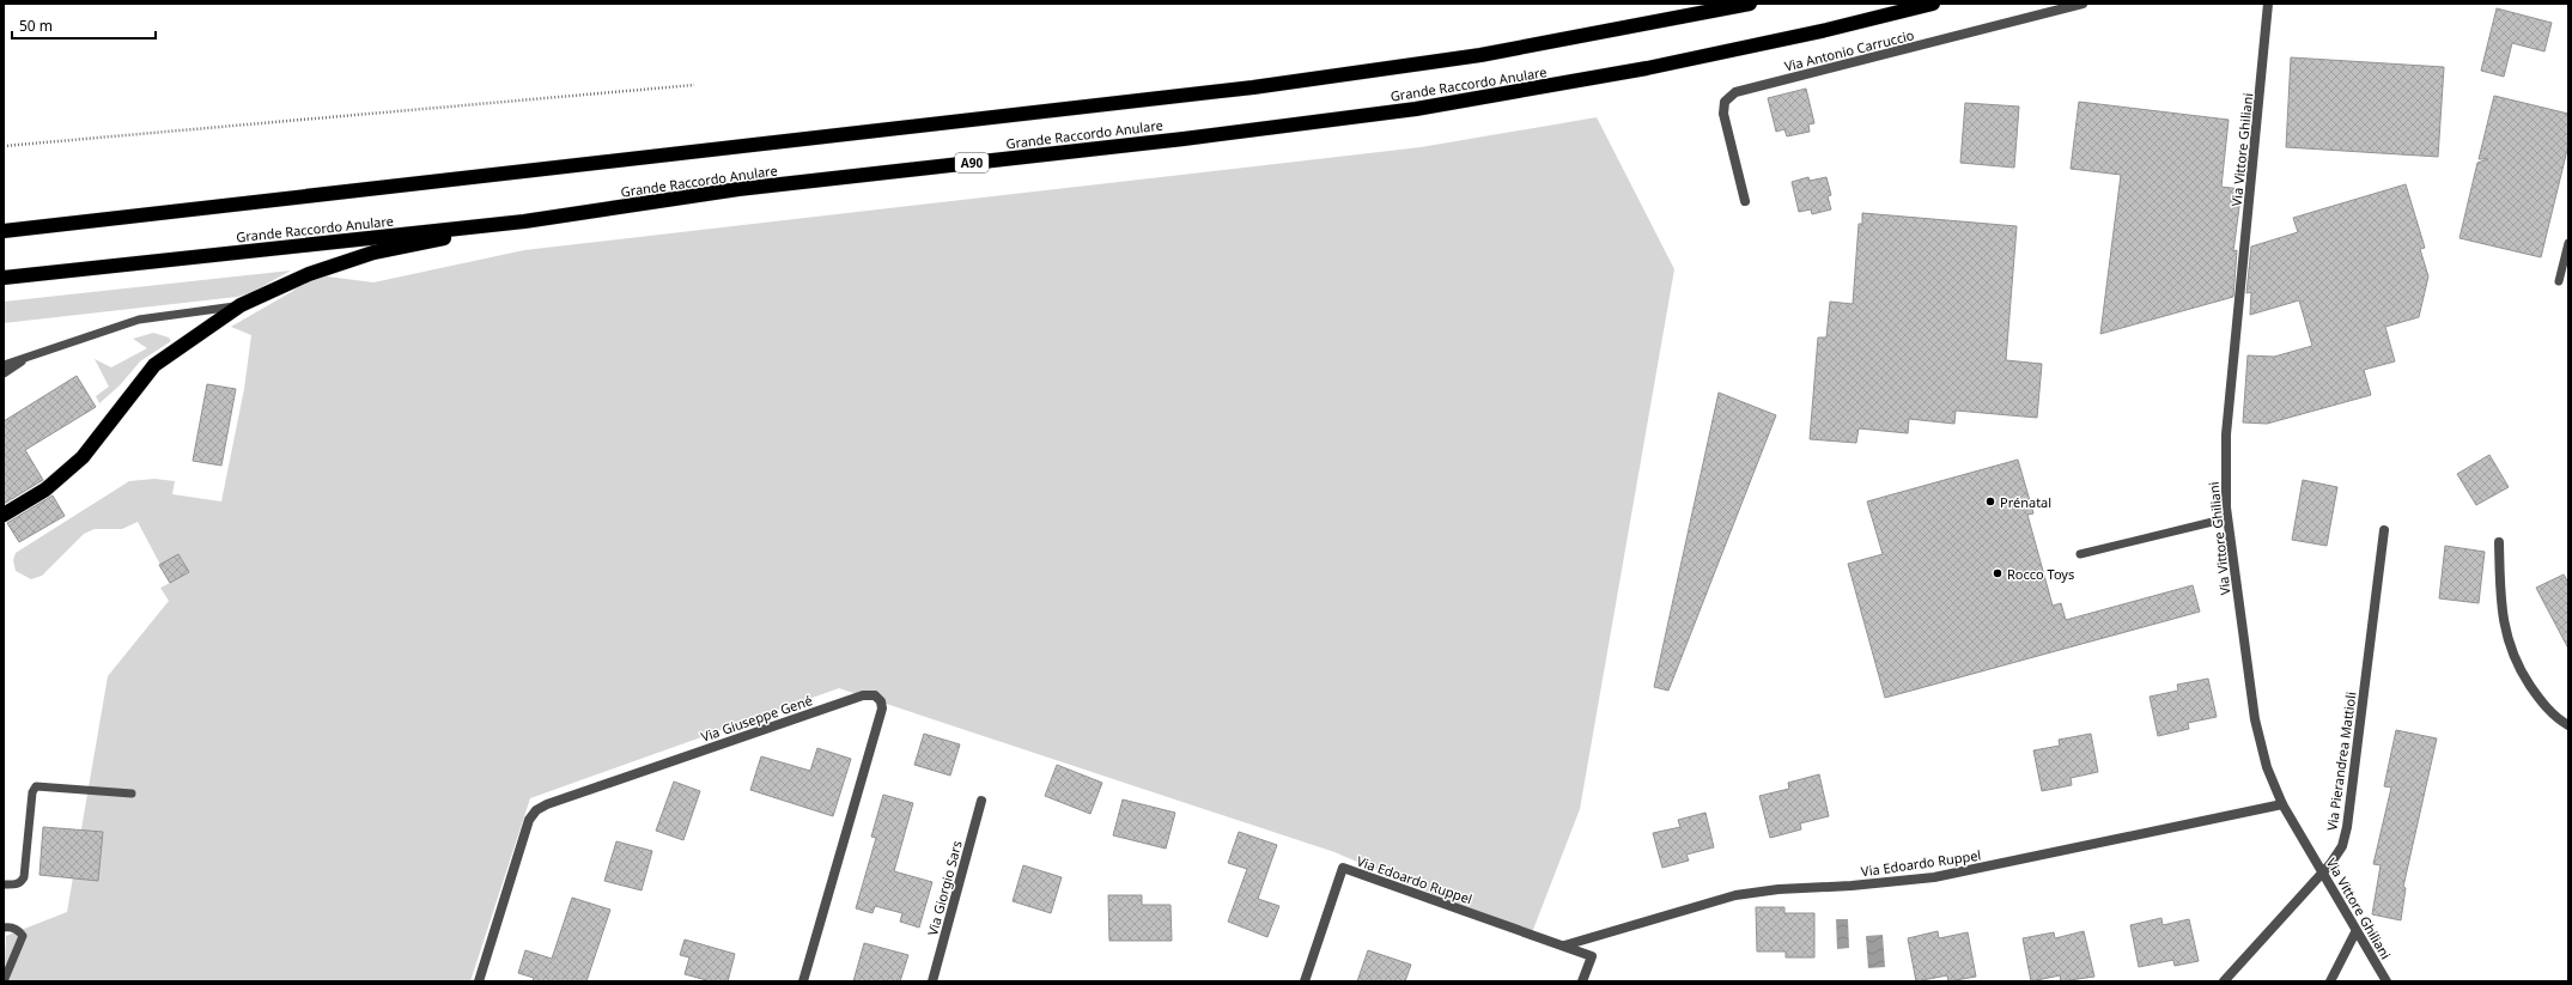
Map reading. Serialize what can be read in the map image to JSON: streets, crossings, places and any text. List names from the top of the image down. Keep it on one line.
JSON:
{"streets":{"highway":["Grande Raccordo Anulare","A90"],"street":["Via Antonio Carruccio","Via Vittore Ghiliani","Via Giuseppe Gené","Via Pierandrea Mattioli","Via Edoardo Ruppel","Via Giorgio Sars"]},"crossings":[["Via Vittore Ghiliani","Via Pierandrea Mattioli"],["Via Vittore Ghiliani","Via Edoardo Ruppel"]],"places":["Prénatal","Rocco Toys"],"scale_bar":"50 m"}
